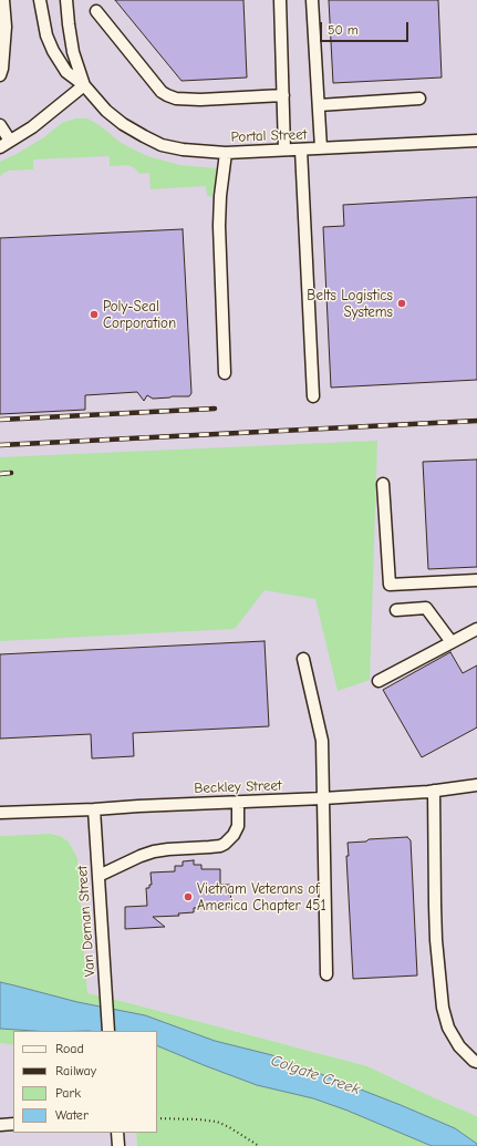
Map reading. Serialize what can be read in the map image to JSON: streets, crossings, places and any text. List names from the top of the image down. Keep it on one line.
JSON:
{"streets":{"street":["Portal Street","Beckley Street","Van Deman Street"]},"crossings":[["Beckley Street","Van Deman Street"]],"water":["Colgate Creek"],"places":["Belts Logistics Systems","Poly-Seal Corporation","Vietnam Veterans of America Chapter 451"],"legend":["Road","Railway","Park","Water"],"scale_bar":"50 m"}
